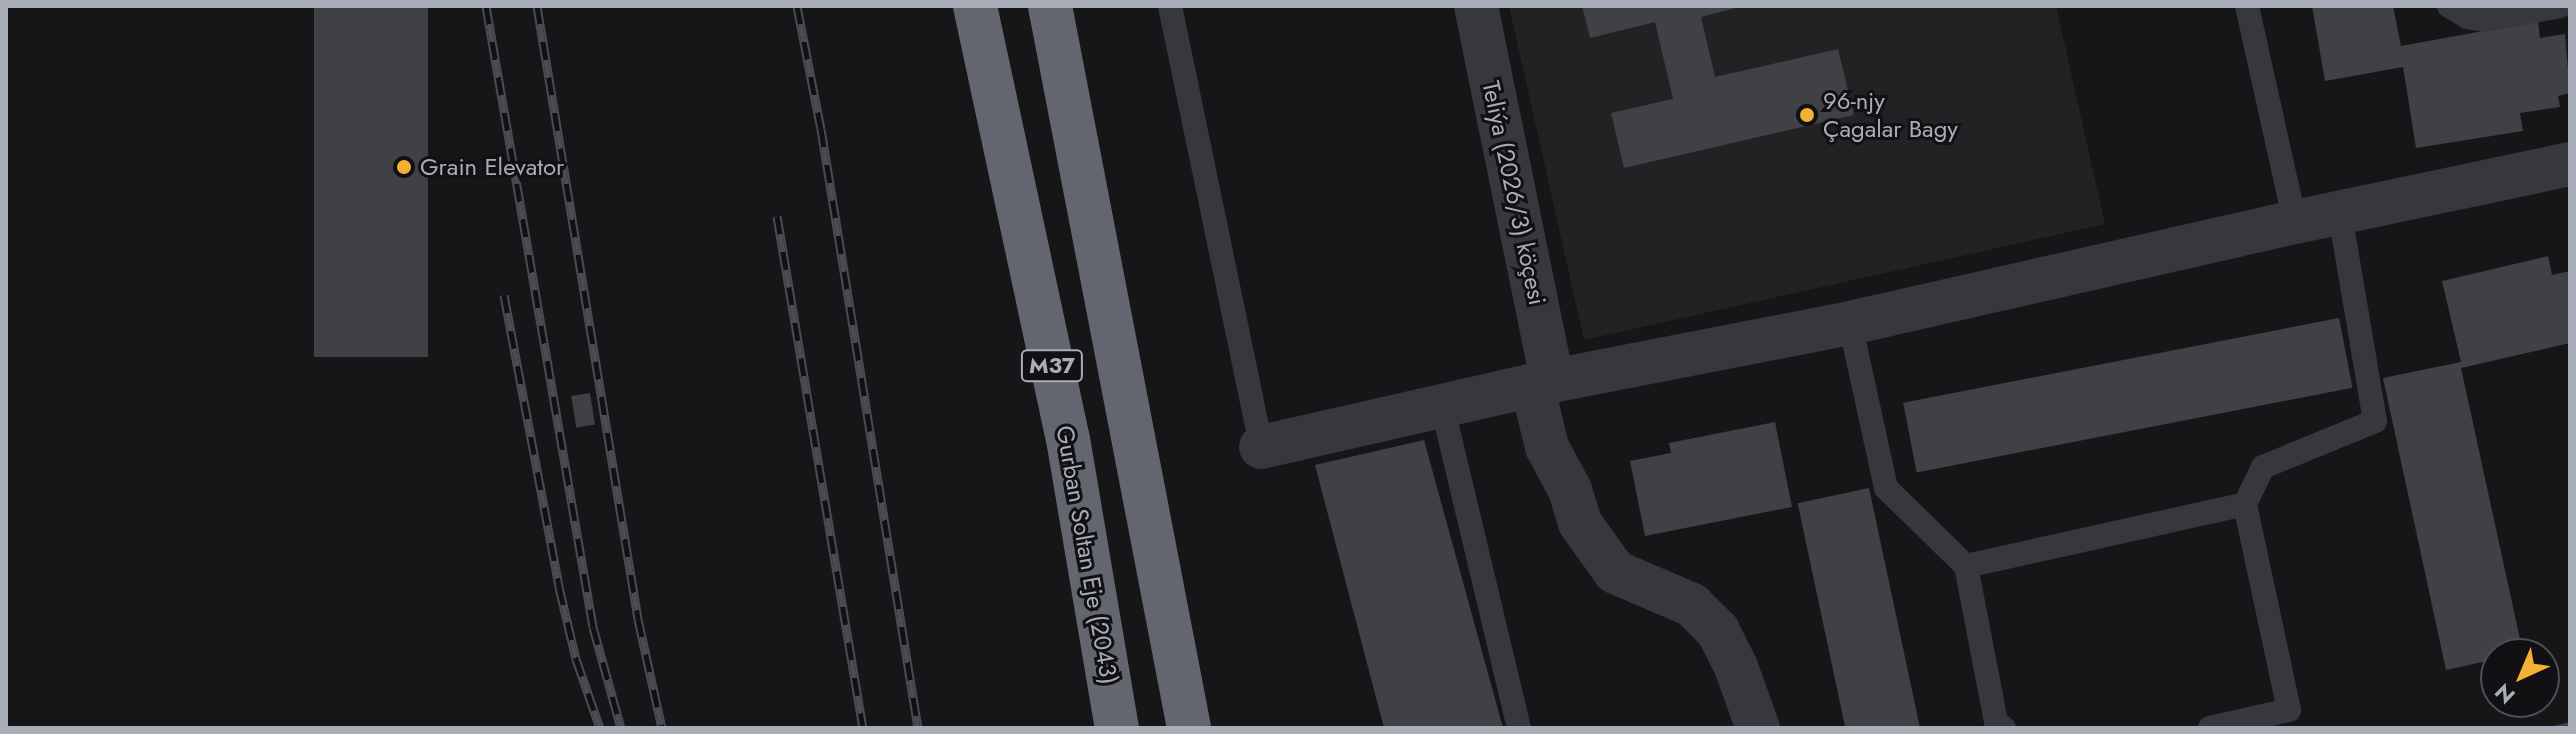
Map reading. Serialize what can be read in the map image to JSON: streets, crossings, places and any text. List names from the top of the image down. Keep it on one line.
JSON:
{"streets":{"highway":["M37","Gurban Soltan Eje (2043)"],"street":["Teliýa (2026/3) köçesi"]},"places":["96-njy Çagalar Bagy","Grain Elevator"],"north":"bottom left"}
